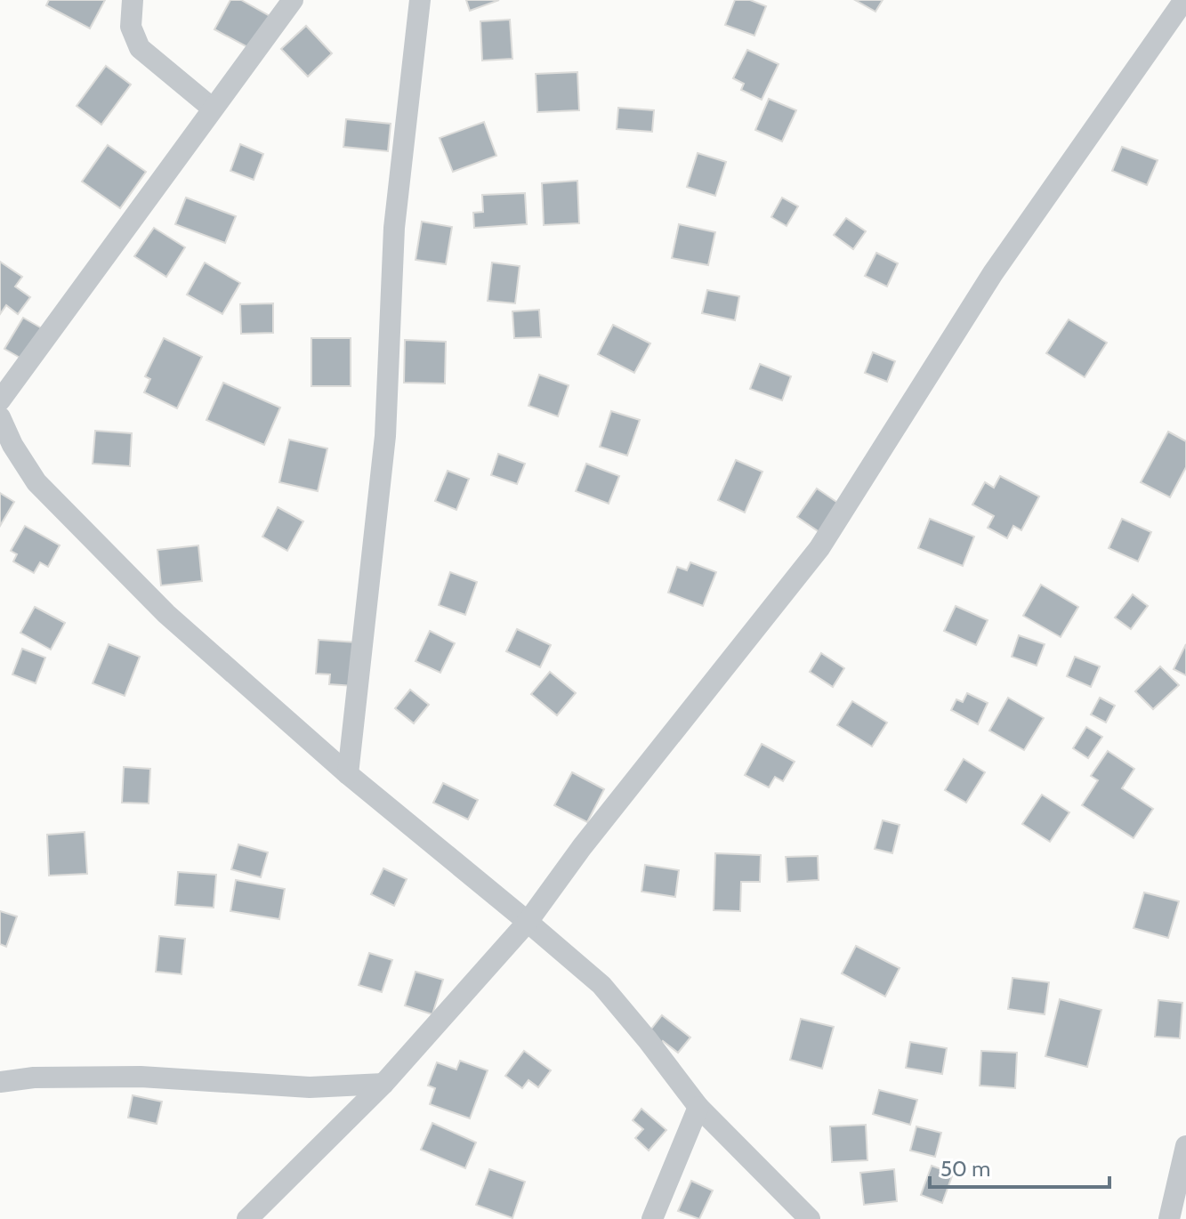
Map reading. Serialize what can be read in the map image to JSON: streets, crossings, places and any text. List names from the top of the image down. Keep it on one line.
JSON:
{"scale_bar":"50 m"}
